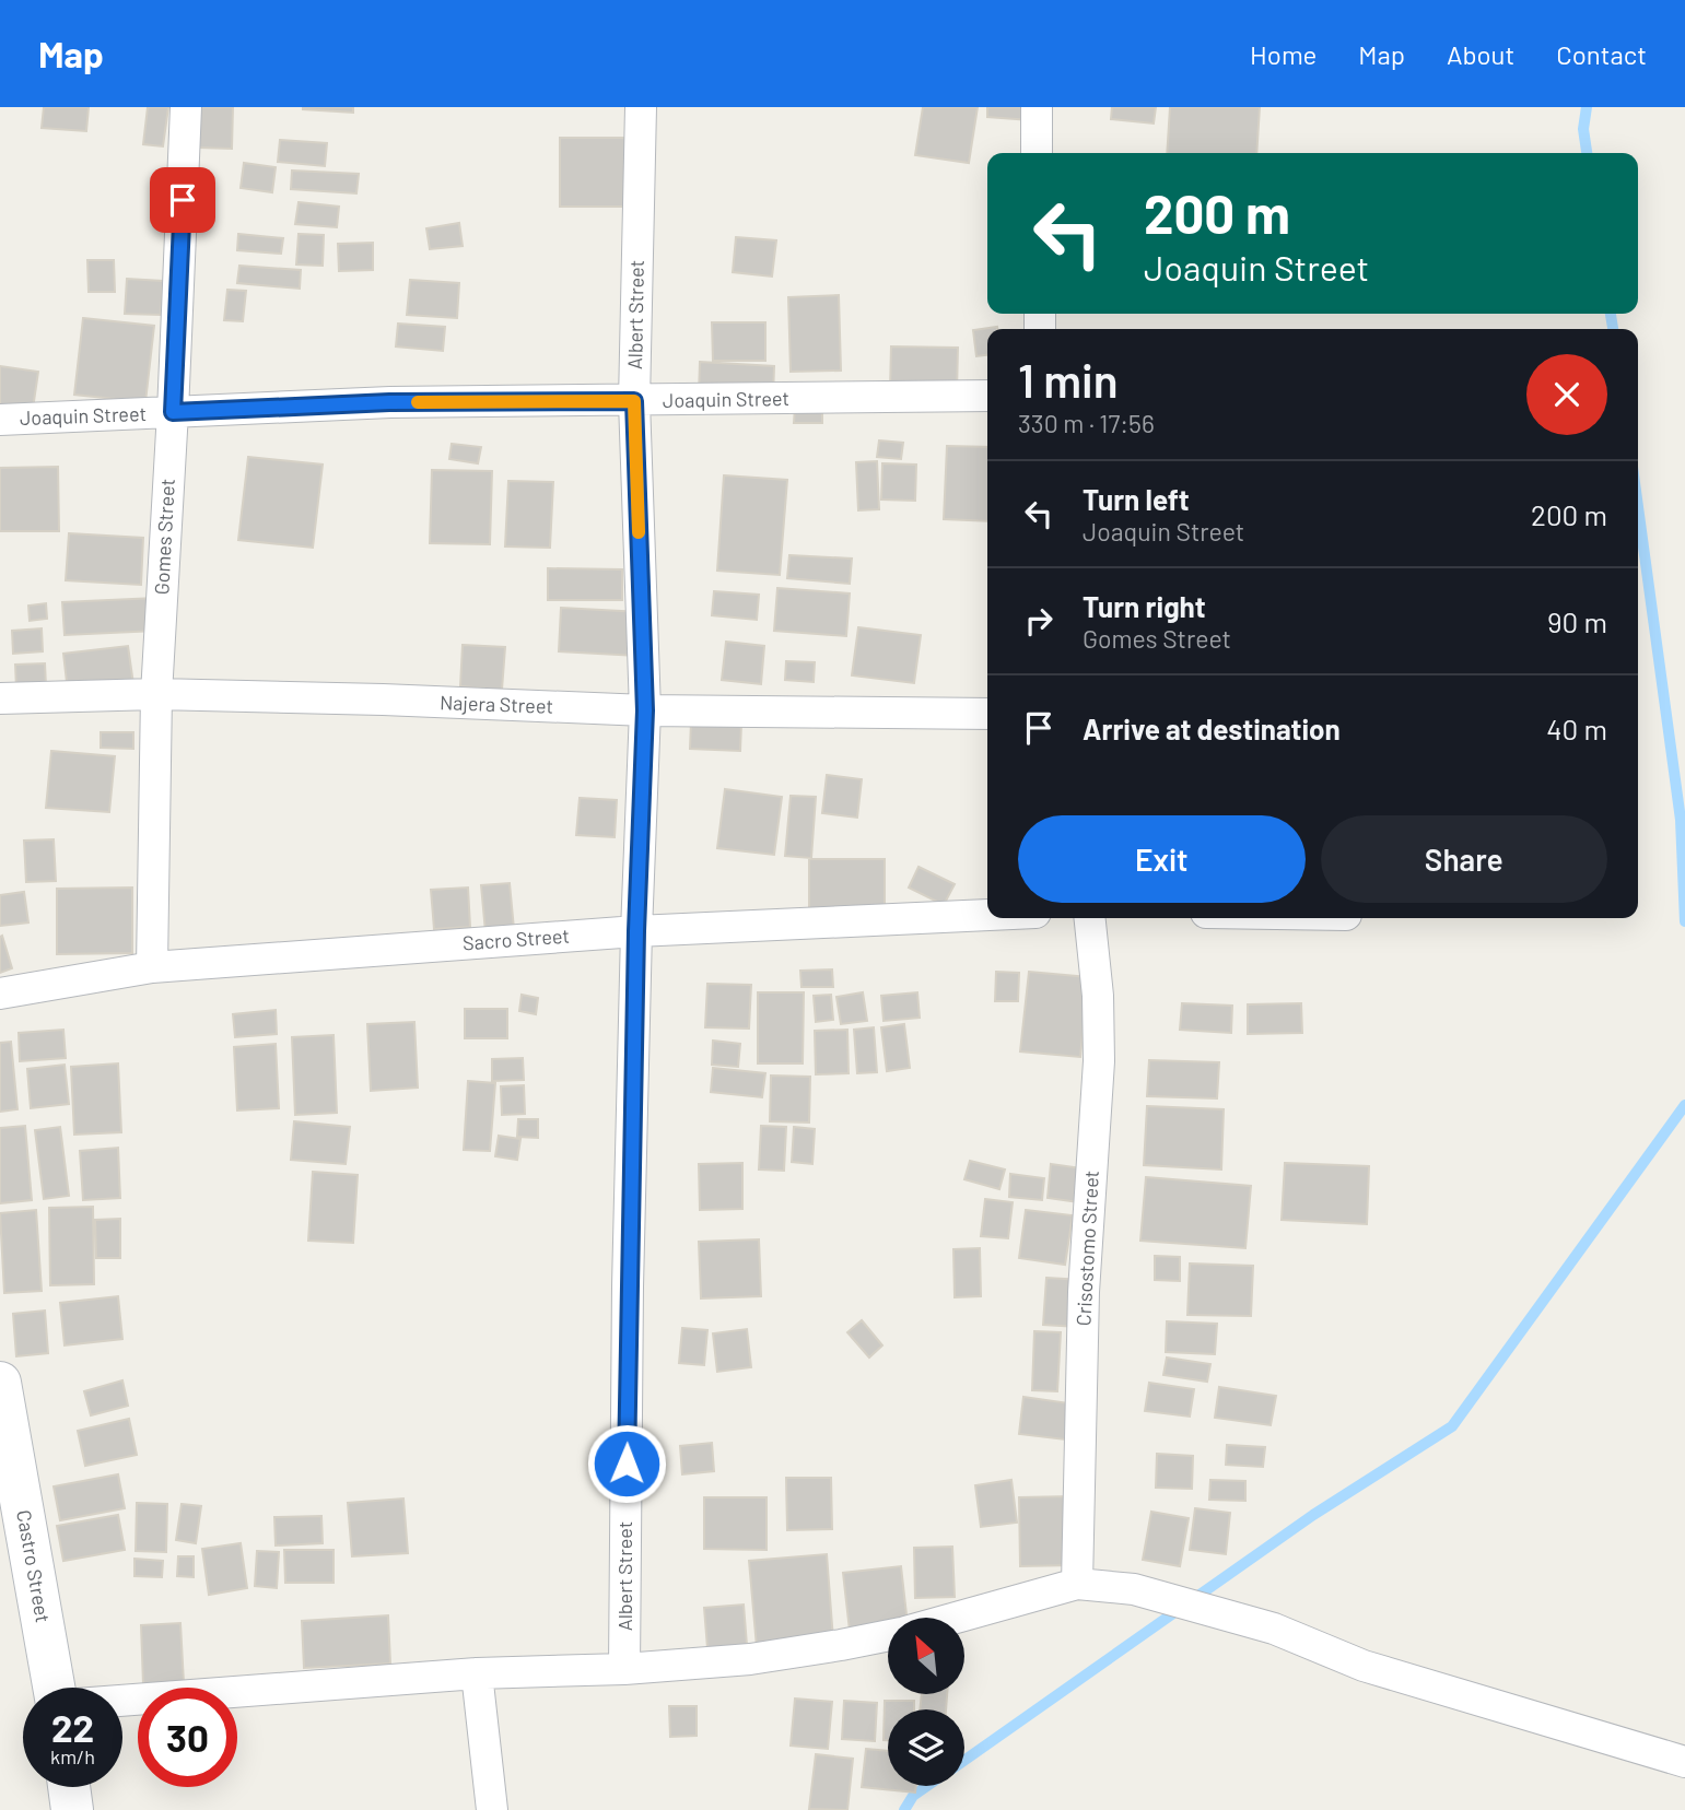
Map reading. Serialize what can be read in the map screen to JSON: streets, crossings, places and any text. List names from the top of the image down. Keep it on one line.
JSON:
{"streets":{"main road":["Castro Street"],"street":["Albert Street","Joaquin Street","Gomes Street","Najera Street","Sacro Street","Crisostomo Street"]},"crossings":[["Albert Street","Joaquin Street"],["Albert Street","Najera Street"],["Albert Street","Sacro Street"],["Joaquin Street","Gomes Street"],["Gomes Street","Najera Street"],["Gomes Street","Sacro Street"]],"north":"top left","page":{"header":"Map","nav":["Home","Map","About","Contact"],"turn":["200 m","Joaquin Street"],"heading":["1 min","330 m · 17:56"],"list":[{"name":"Turn left","note":"Joaquin Street","value":"200 m"},{"name":"Turn right","note":"Gomes Street","value":"90 m"},{"name":"Arrive at destination","value":"40 m"}],"buttons":["Exit","Share"],"speed":"22 km/h","limit":"30"}}
